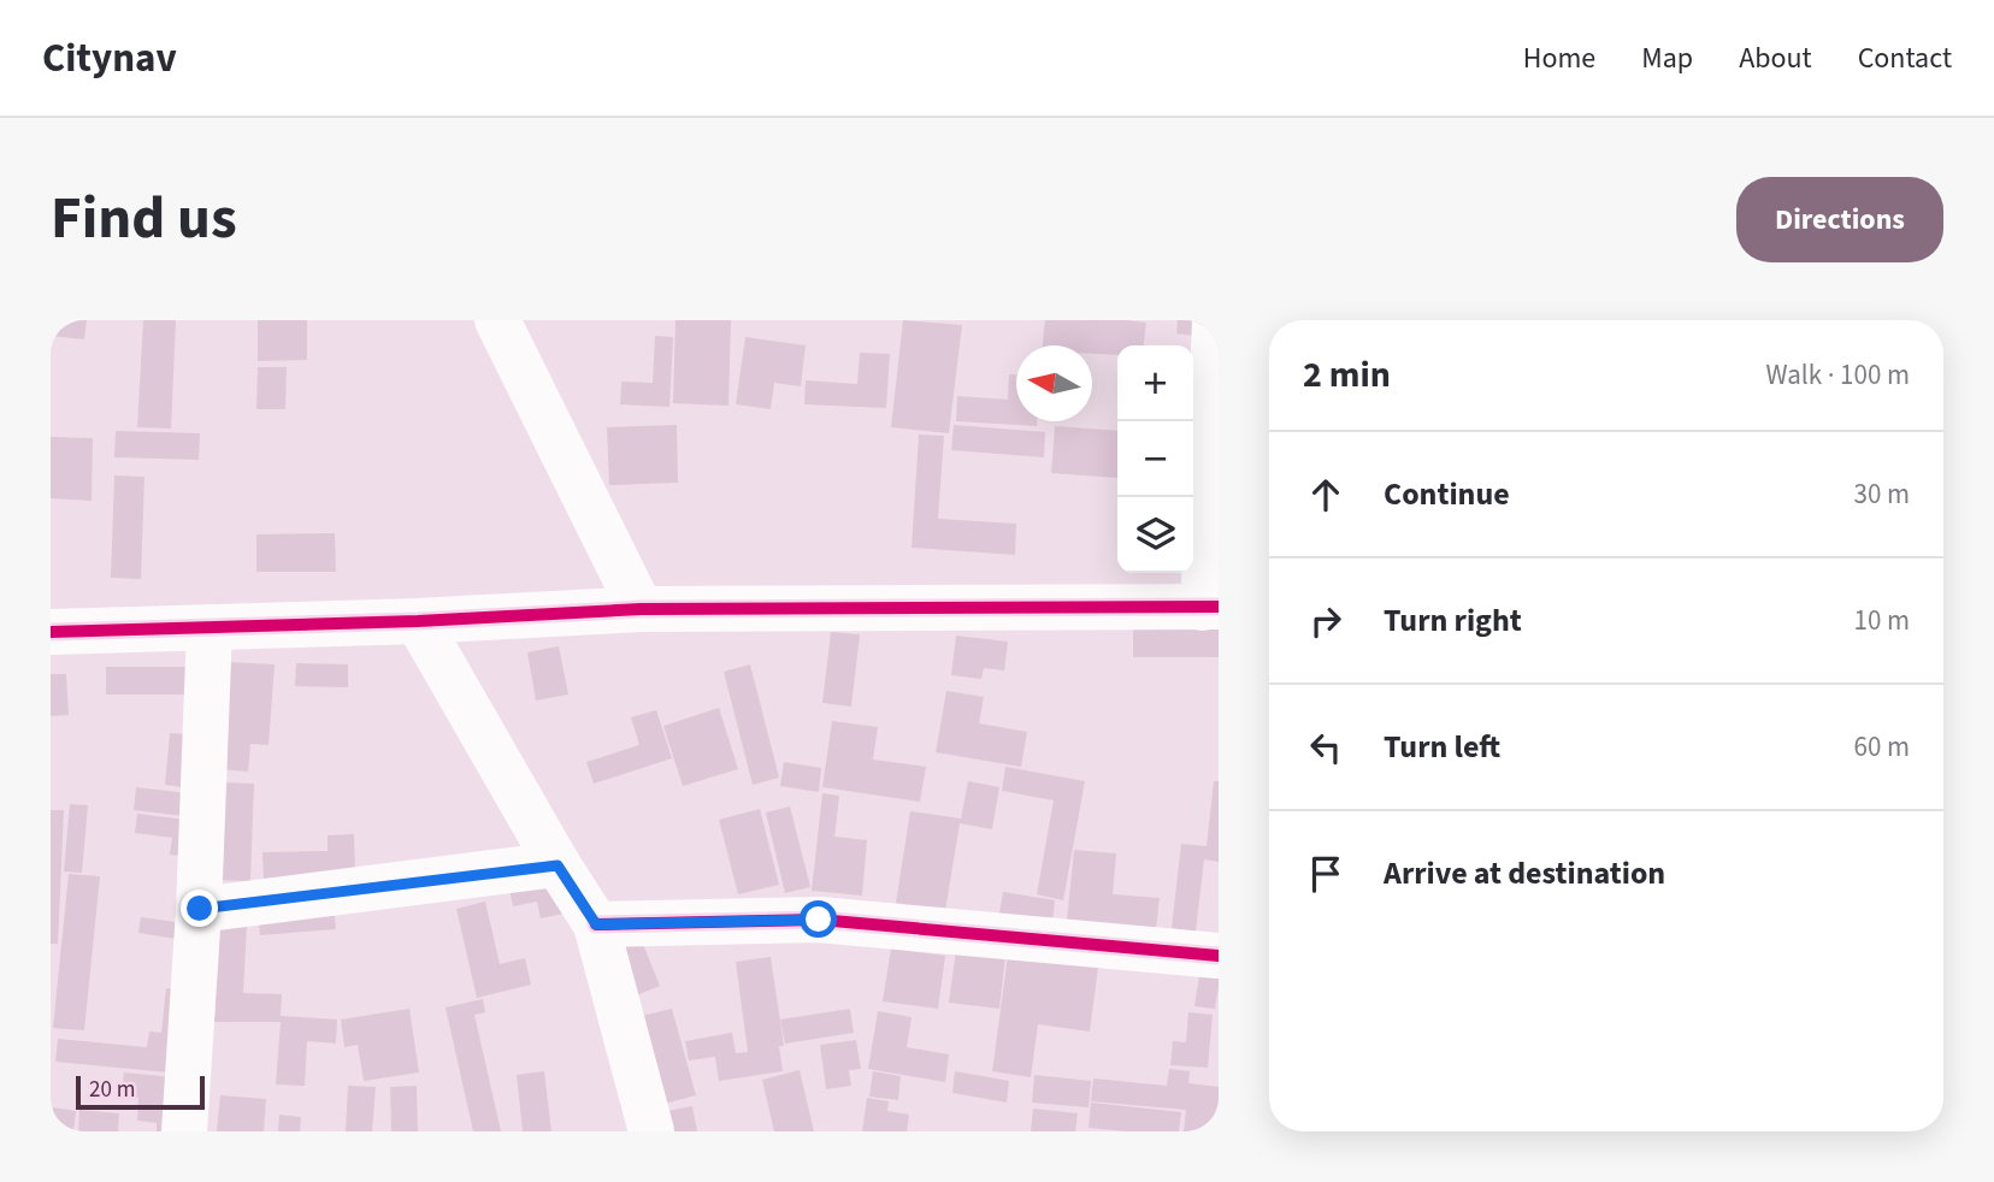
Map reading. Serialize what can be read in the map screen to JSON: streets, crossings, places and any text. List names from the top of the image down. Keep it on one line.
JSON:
{"scale_bar":"20 m","north":"left","page":{"header":"Citynav","nav":["Home","Map","About","Contact"],"title":"Find us","buttons":"Directions","heading":["2 min","Walk · 100 m"],"map_buttons":["+","−"],"list":[["Continue","30 m"],["Turn right","10 m"],["Turn left","60 m"],"Arrive at destination"],"scale":"20 m"}}
